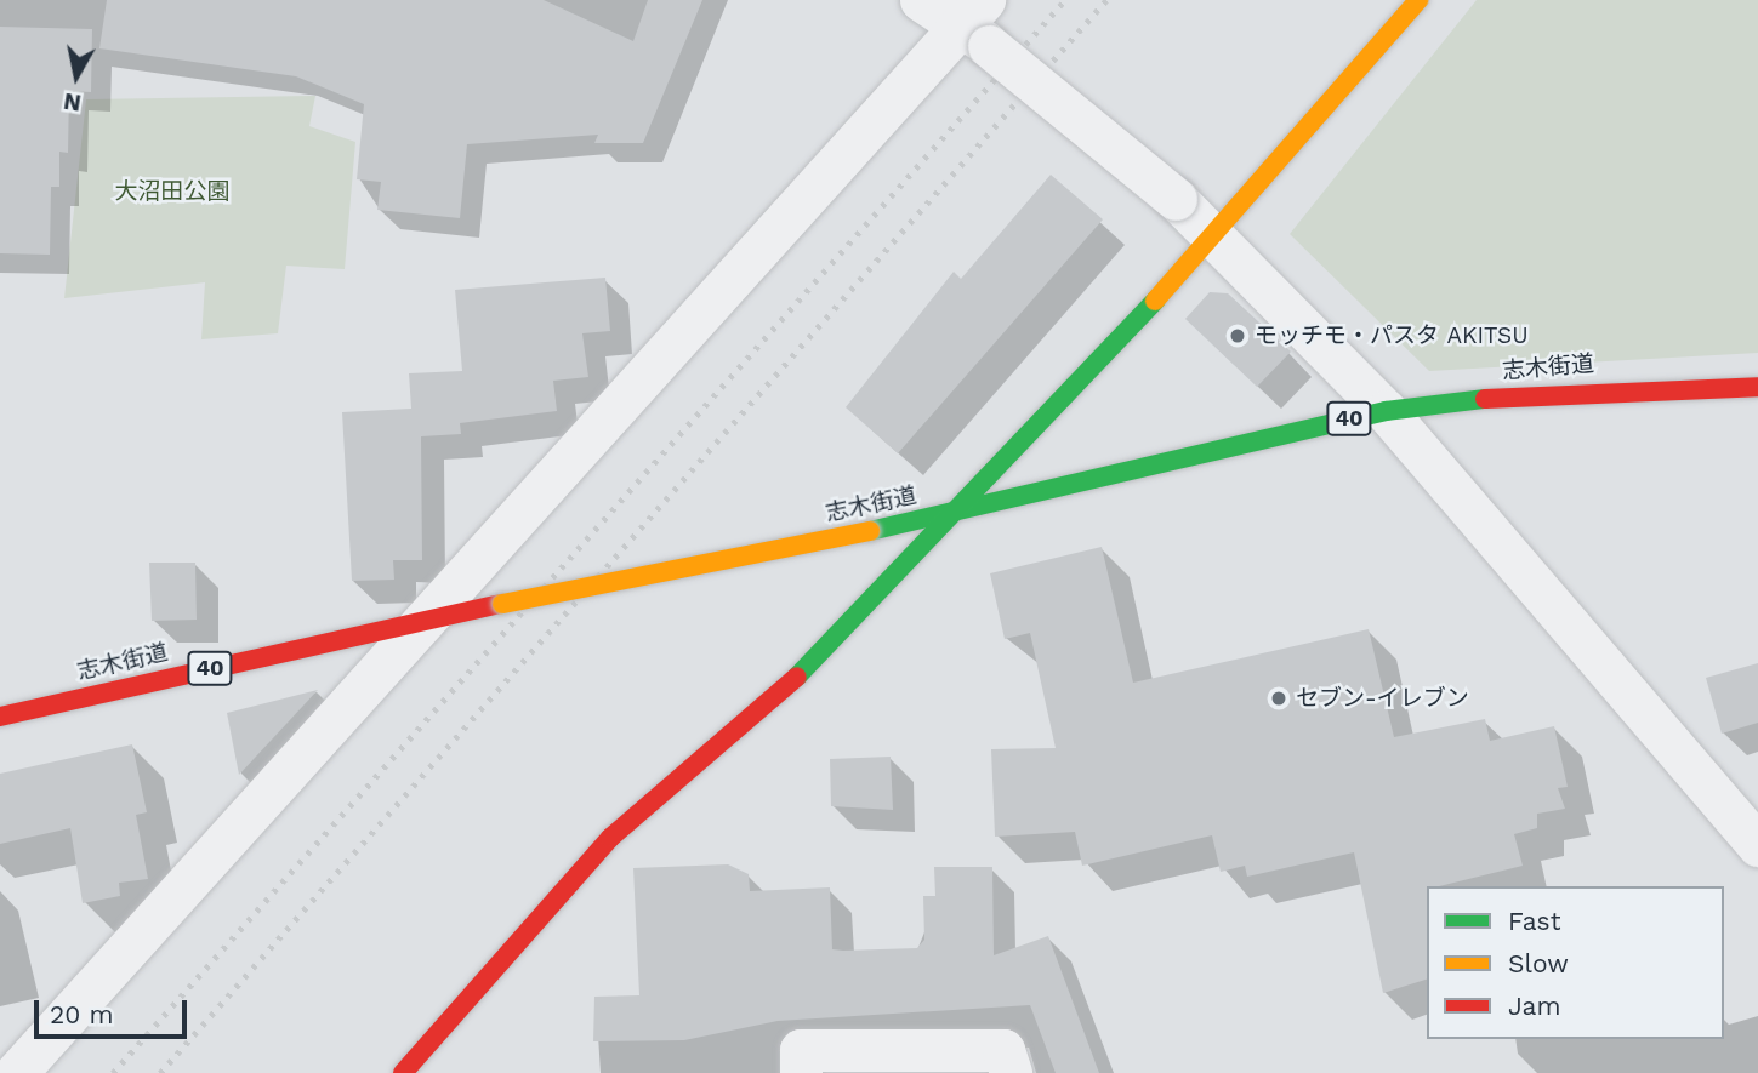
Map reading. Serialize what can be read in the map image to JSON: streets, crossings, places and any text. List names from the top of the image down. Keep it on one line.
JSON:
{"streets":{"main road":["志木街道","40"]},"parks":["大沼田公園"],"places":["モッチモ・パスタ AKITSU","セブン-イレブン"],"legend":["Fast","Slow","Jam"],"scale_bar":"20 m","north":"bottom"}
